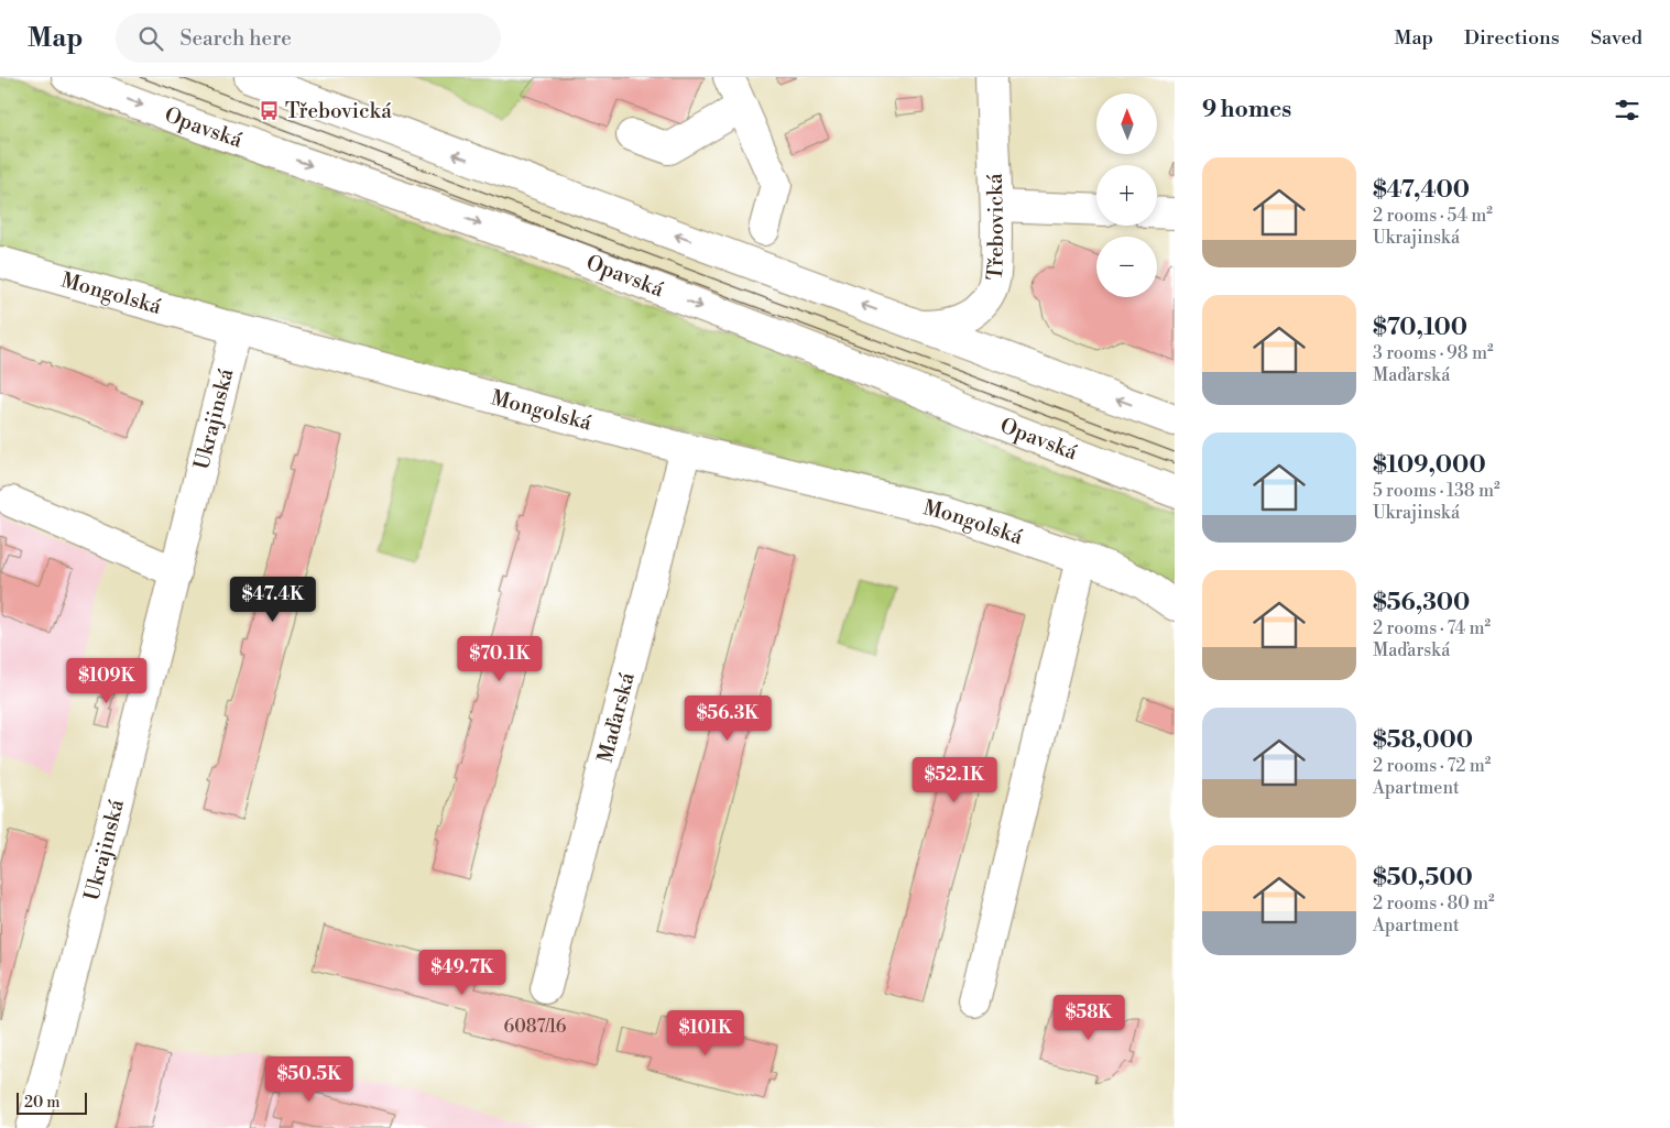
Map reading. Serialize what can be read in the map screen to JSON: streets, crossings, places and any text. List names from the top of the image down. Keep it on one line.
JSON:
{"streets":{"street":["Opavská","Třebovická","Mongolská","Ukrajinská","Maďarská"]},"crossings":[["Mongolská","Ukrajinská"],["Mongolská","Maďarská"]],"places":{"bus stop":["Třebovická"]},"house_numbers":["6087/16"],"scale_bar":"20 m","north":"top","page":{"header":"Map","search":"Search here","nav":["Map","Directions","Saved"],"heading":"9 homes","map_buttons":["+","−"],"list":[{"name":"$47,400","note":"2 rooms · 54 m² · Ukrajinská"},{"name":"$70,100","note":"3 rooms · 98 m² · Maďarská"},{"name":"$109,000","note":"5 rooms · 138 m² · Ukrajinská"},{"name":"$56,300","note":"2 rooms · 74 m² · Maďarská"},{"name":"$58,000","note":"2 rooms · 72 m² · Apartment"},{"name":"$50,500","note":"2 rooms · 80 m² · Apartment"}],"price":["$47.4K","$70.1K","$109K","$56.3K","$52.1K","$49.7K","$58K","$101K","$50.5K"],"scale":"20 m"}}
